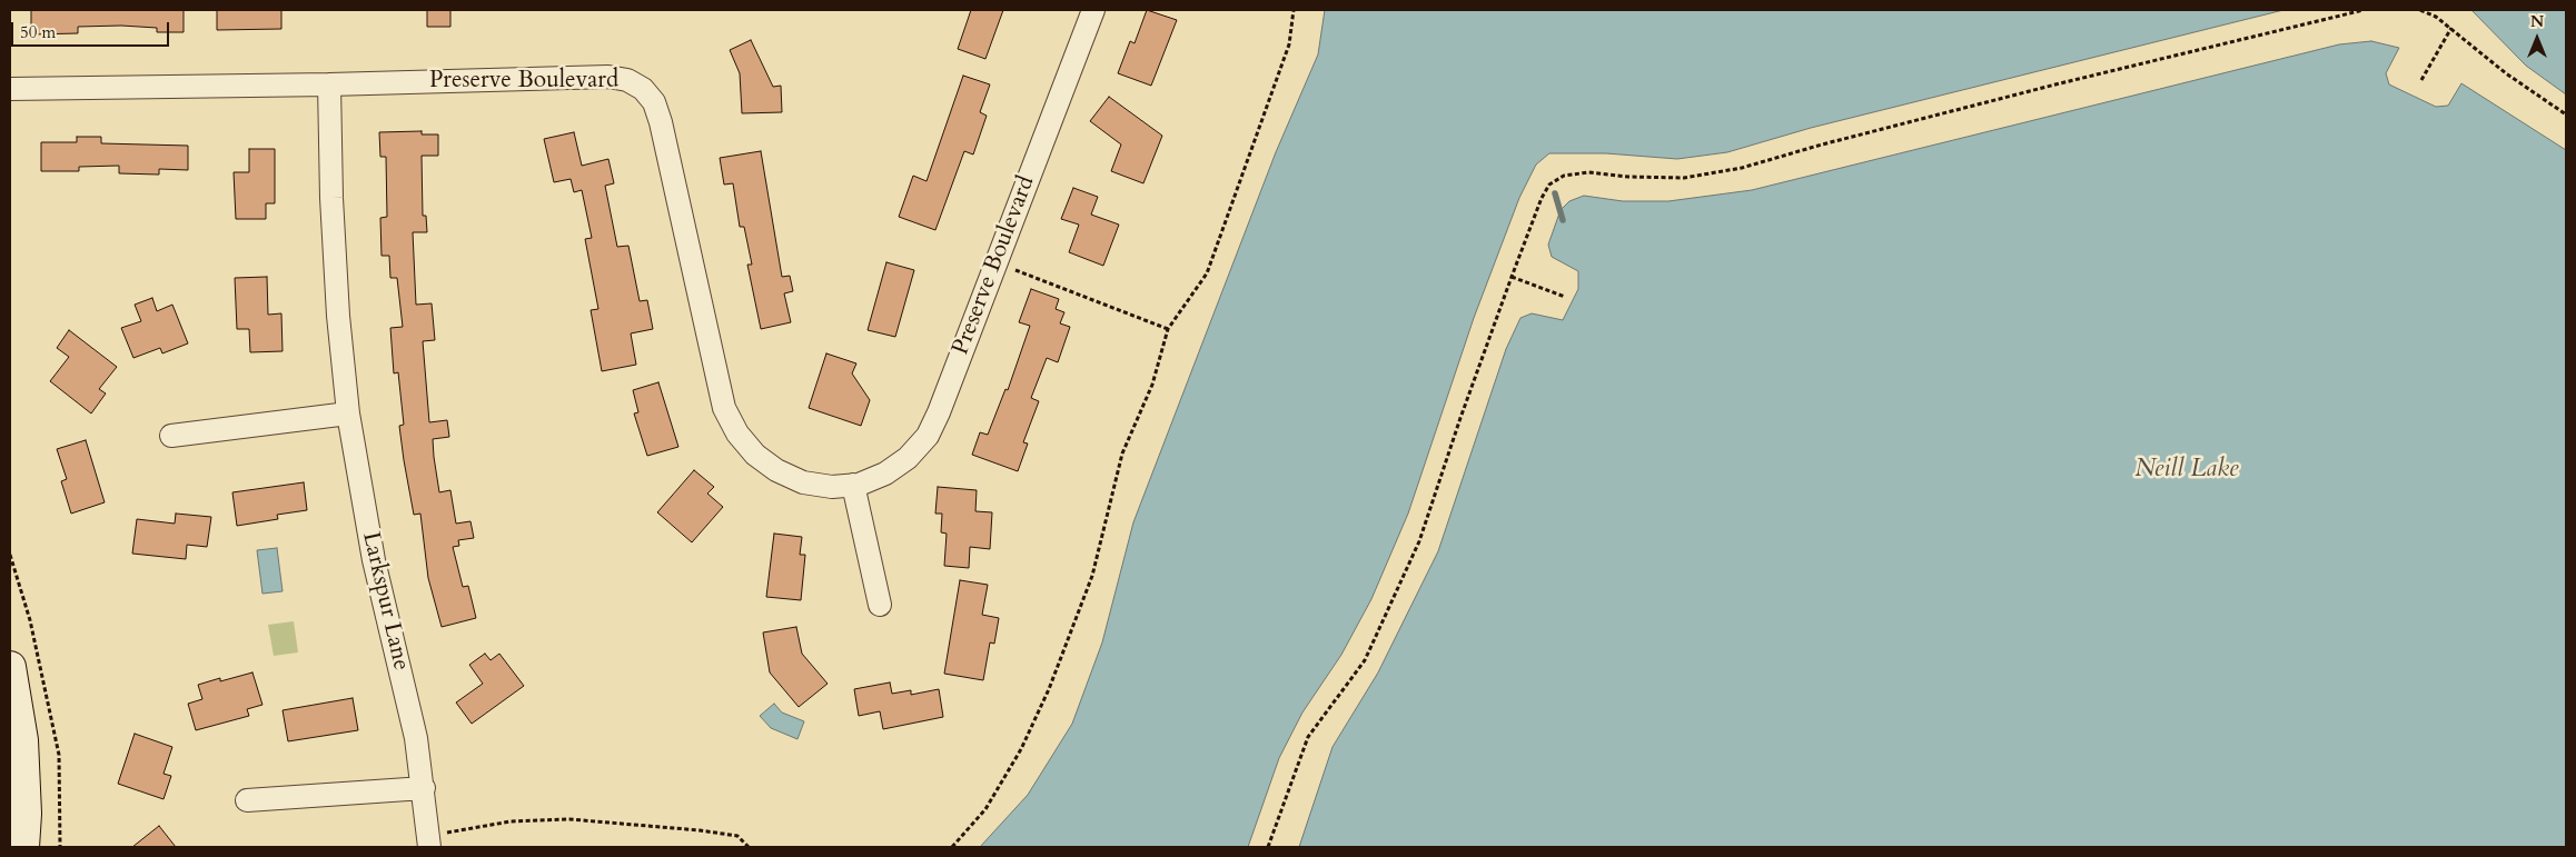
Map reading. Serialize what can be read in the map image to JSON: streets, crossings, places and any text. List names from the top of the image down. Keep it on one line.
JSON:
{"streets":{"street":["Preserve Boulevard","Larkspur Lane"]},"crossings":[["Preserve Boulevard","Larkspur Lane"]],"water":["Neill Lake"],"scale_bar":"50 m","north":"top"}
